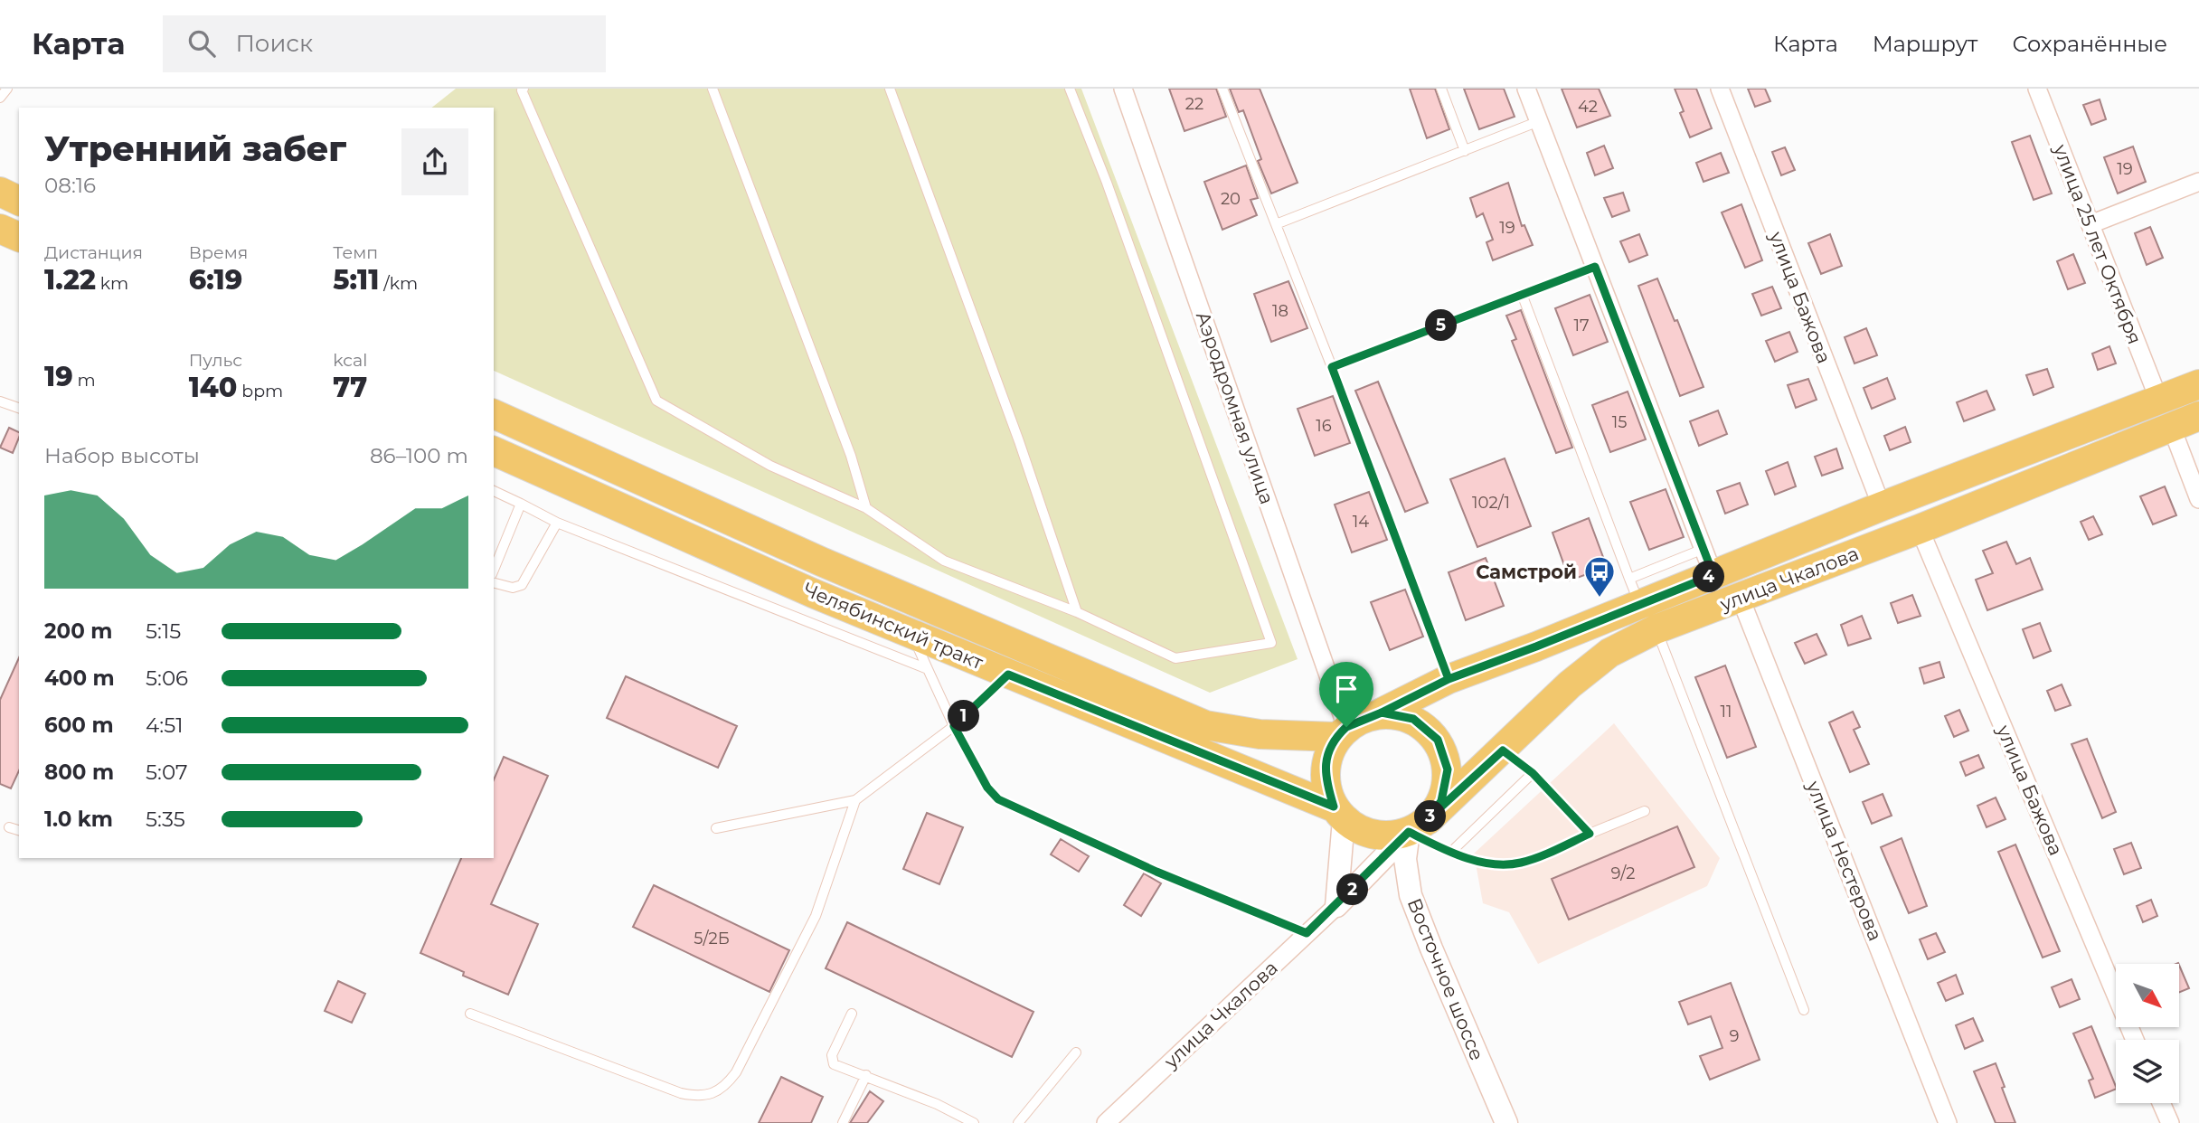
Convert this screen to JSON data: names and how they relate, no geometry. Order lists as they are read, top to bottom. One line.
{"streets":{"main road":["улица Чкалова","Челябинский тракт"],"street":["улица 25 лет Октября","улица Бажова","Аэродромная улица","улица Нестерова","Восточное шоссе"]},"crossings":[["улица 25 лет Октября","улица Чкалова"],["улица Бажова","улица Чкалова"],["Аэродромная улица","улица Чкалова"],["Аэродромная улица","Челябинский тракт"],["Аэродромная улица","Восточное шоссе"],["улица Чкалова","Челябинский тракт"],["улица Чкалова","улица Нестерова"],["улица Чкалова","Восточное шоссе"],["Челябинский тракт","Восточное шоссе"]],"places":{"bus stop":["Самстрой"]},"house_numbers":["22","42","19","20","19","18","17","15","16","102/1","14","11","9/2","5/2Б","9"],"north":"bottom right","page":{"header":"Карта","search":"Поиск","nav":["Карта","Маршрут","Сохранённые"],"heading":["Утренний забег","08:16"],"stats":[["Дистанция","1.22 km"],["Время","6:19"],["Темп","5:11 /km"],["19 m"],["Пульс","140 bpm"],["kcal","77"]],"pins":["5","4","1","3","2"],"chart":["Набор высоты","86–100 m"],"list":[{"name":"200 m","note":"5:15"},{"name":"400 m","note":"5:06"},{"name":"600 m","note":"4:51"},{"name":"800 m","note":"5:07"},{"name":"1.0 km","note":"5:35"}]}}
